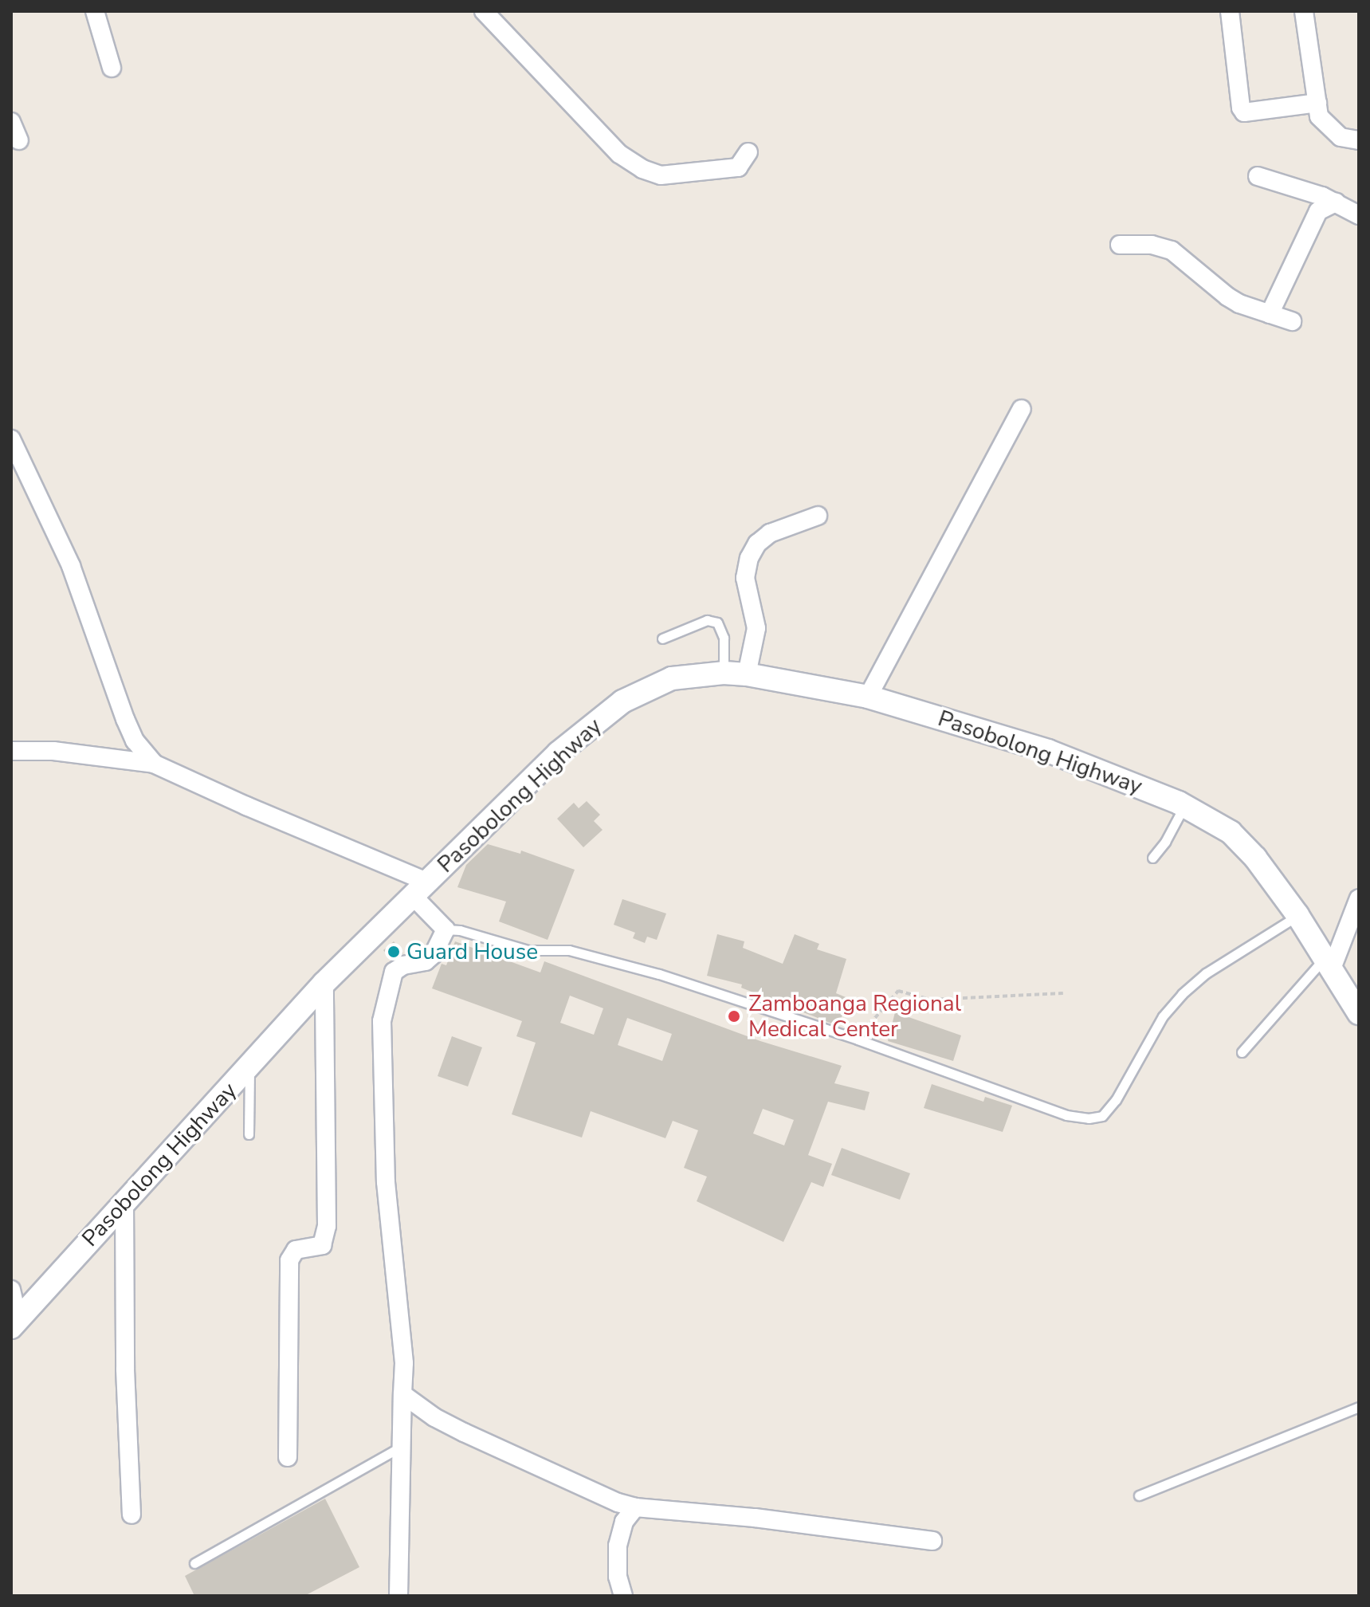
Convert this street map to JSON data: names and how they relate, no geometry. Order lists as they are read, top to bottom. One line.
{"streets":{"street":["Pasobolong Highway"]},"places":["Guard House","Zamboanga Regional Medical Center"]}
